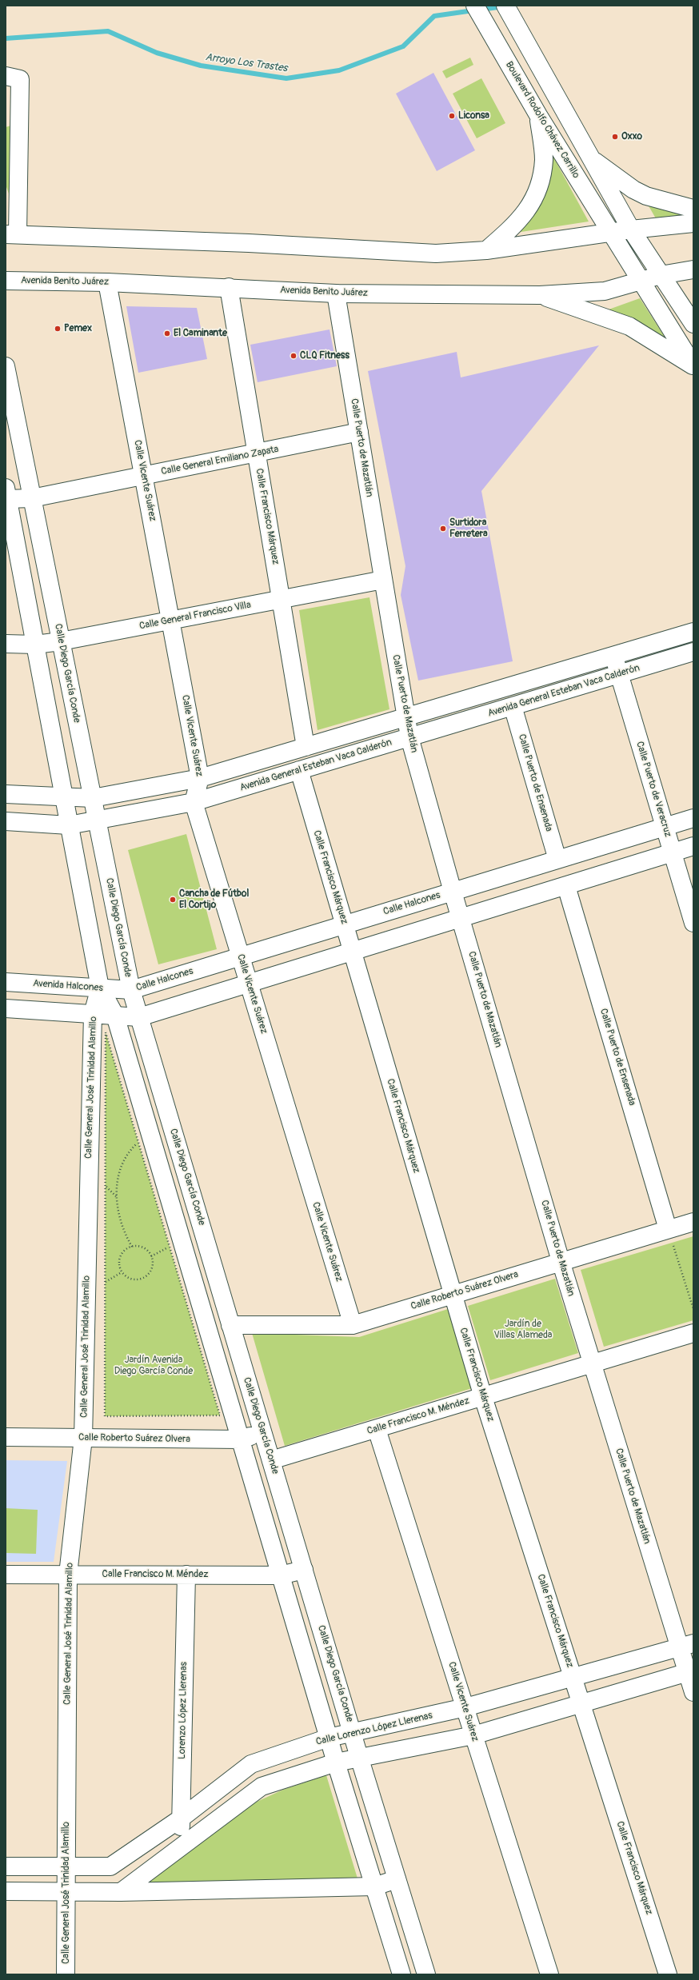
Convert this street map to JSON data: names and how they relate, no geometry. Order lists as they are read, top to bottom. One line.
{"streets":{"street":["Boulevard Rodolfo Chávez Carrillo","Avenida Benito Juárez","Calle Puerto de Mazatlán","Calle General Emiliano Zapata","Calle Vicente Suárez","Calle Francisco Márquez","Calle General Francisco Villa","Calle Diego García Conde","Avenida General Esteban Vaca Calderón","Calle Puerto de Ensenada","Calle Puerto de Veracruz","Calle Halcones","Avenida Halcones","Calle General José Trinidad Alamillo","Calle Roberto Suárez Olvera","Calle Francisco M. Méndez","Lorenzo López Llerenas","Calle Lorenzo López Llerenas"]},"crossings":[["Boulevard Rodolfo Chávez Carrillo","Avenida Benito Juárez"],["Avenida Benito Juárez","Calle Puerto de Mazatlán"],["Avenida Benito Juárez","Calle Vicente Suárez"],["Avenida Benito Juárez","Calle Francisco Márquez"],["Calle Puerto de Mazatlán","Calle General Emiliano Zapata"],["Calle Puerto de Mazatlán","Calle General Francisco Villa"],["Calle Puerto de Mazatlán","Avenida General Esteban Vaca Calderón"],["Calle Puerto de Mazatlán","Calle Halcones"],["Calle Puerto de Mazatlán","Calle Roberto Suárez Olvera"],["Calle Puerto de Mazatlán","Calle Francisco M. Méndez"],["Calle Puerto de Mazatlán","Calle Lorenzo López Llerenas"],["Calle General Emiliano Zapata","Calle Vicente Suárez"],["Calle General Emiliano Zapata","Calle Francisco Márquez"],["Calle General Emiliano Zapata","Calle Diego García Conde"],["Calle Vicente Suárez","Calle General Francisco Villa"],["Calle Vicente Suárez","Avenida General Esteban Vaca Calderón"],["Calle Vicente Suárez","Calle Halcones"],["Calle Vicente Suárez","Calle Roberto Suárez Olvera"],["Calle Vicente Suárez","Calle Francisco M. Méndez"],["Calle Vicente Suárez","Calle Lorenzo López Llerenas"],["Calle Francisco Márquez","Calle General Francisco Villa"],["Calle Francisco Márquez","Avenida General Esteban Vaca Calderón"],["Calle Francisco Márquez","Calle Halcones"],["Calle Francisco Márquez","Calle Roberto Suárez Olvera"],["Calle Francisco Márquez","Calle Francisco M. Méndez"],["Calle Francisco Márquez","Calle Lorenzo López Llerenas"],["Calle General Francisco Villa","Calle Diego García Conde"],["Calle Diego García Conde","Avenida General Esteban Vaca Calderón"],["Calle Diego García Conde","Calle Halcones"],["Calle Diego García Conde","Avenida Halcones"],["Calle Diego García Conde","Calle Roberto Suárez Olvera"],["Calle Diego García Conde","Calle Francisco M. Méndez"],["Calle Diego García Conde","Calle Lorenzo López Llerenas"],["Avenida General Esteban Vaca Calderón","Calle Puerto de Ensenada"],["Avenida General Esteban Vaca Calderón","Calle Puerto de Veracruz"],["Calle Puerto de Ensenada","Calle Halcones"],["Calle Puerto de Ensenada","Calle Roberto Suárez Olvera"],["Calle Puerto de Veracruz","Calle Halcones"],["Calle Halcones","Avenida Halcones"],["Avenida Halcones","Calle General José Trinidad Alamillo"],["Calle General José Trinidad Alamillo","Calle Roberto Suárez Olvera"],["Calle General José Trinidad Alamillo","Calle Francisco M. Méndez"],["Calle General José Trinidad Alamillo","Calle Lorenzo López Llerenas"],["Calle Francisco M. Méndez","Lorenzo López Llerenas"],["Lorenzo López Llerenas","Calle Lorenzo López Llerenas"]],"water":["Arroyo Los Trastes"],"parks":["Jardín de Villas Alameda","Jardín Avenida Diego García Conde"],"places":["Liconsa","Oxxo","Pemex","El Caminante","CLQ Fitness","Surtidora Ferretera","Cancha de Fútbol El Cortijo"]}
